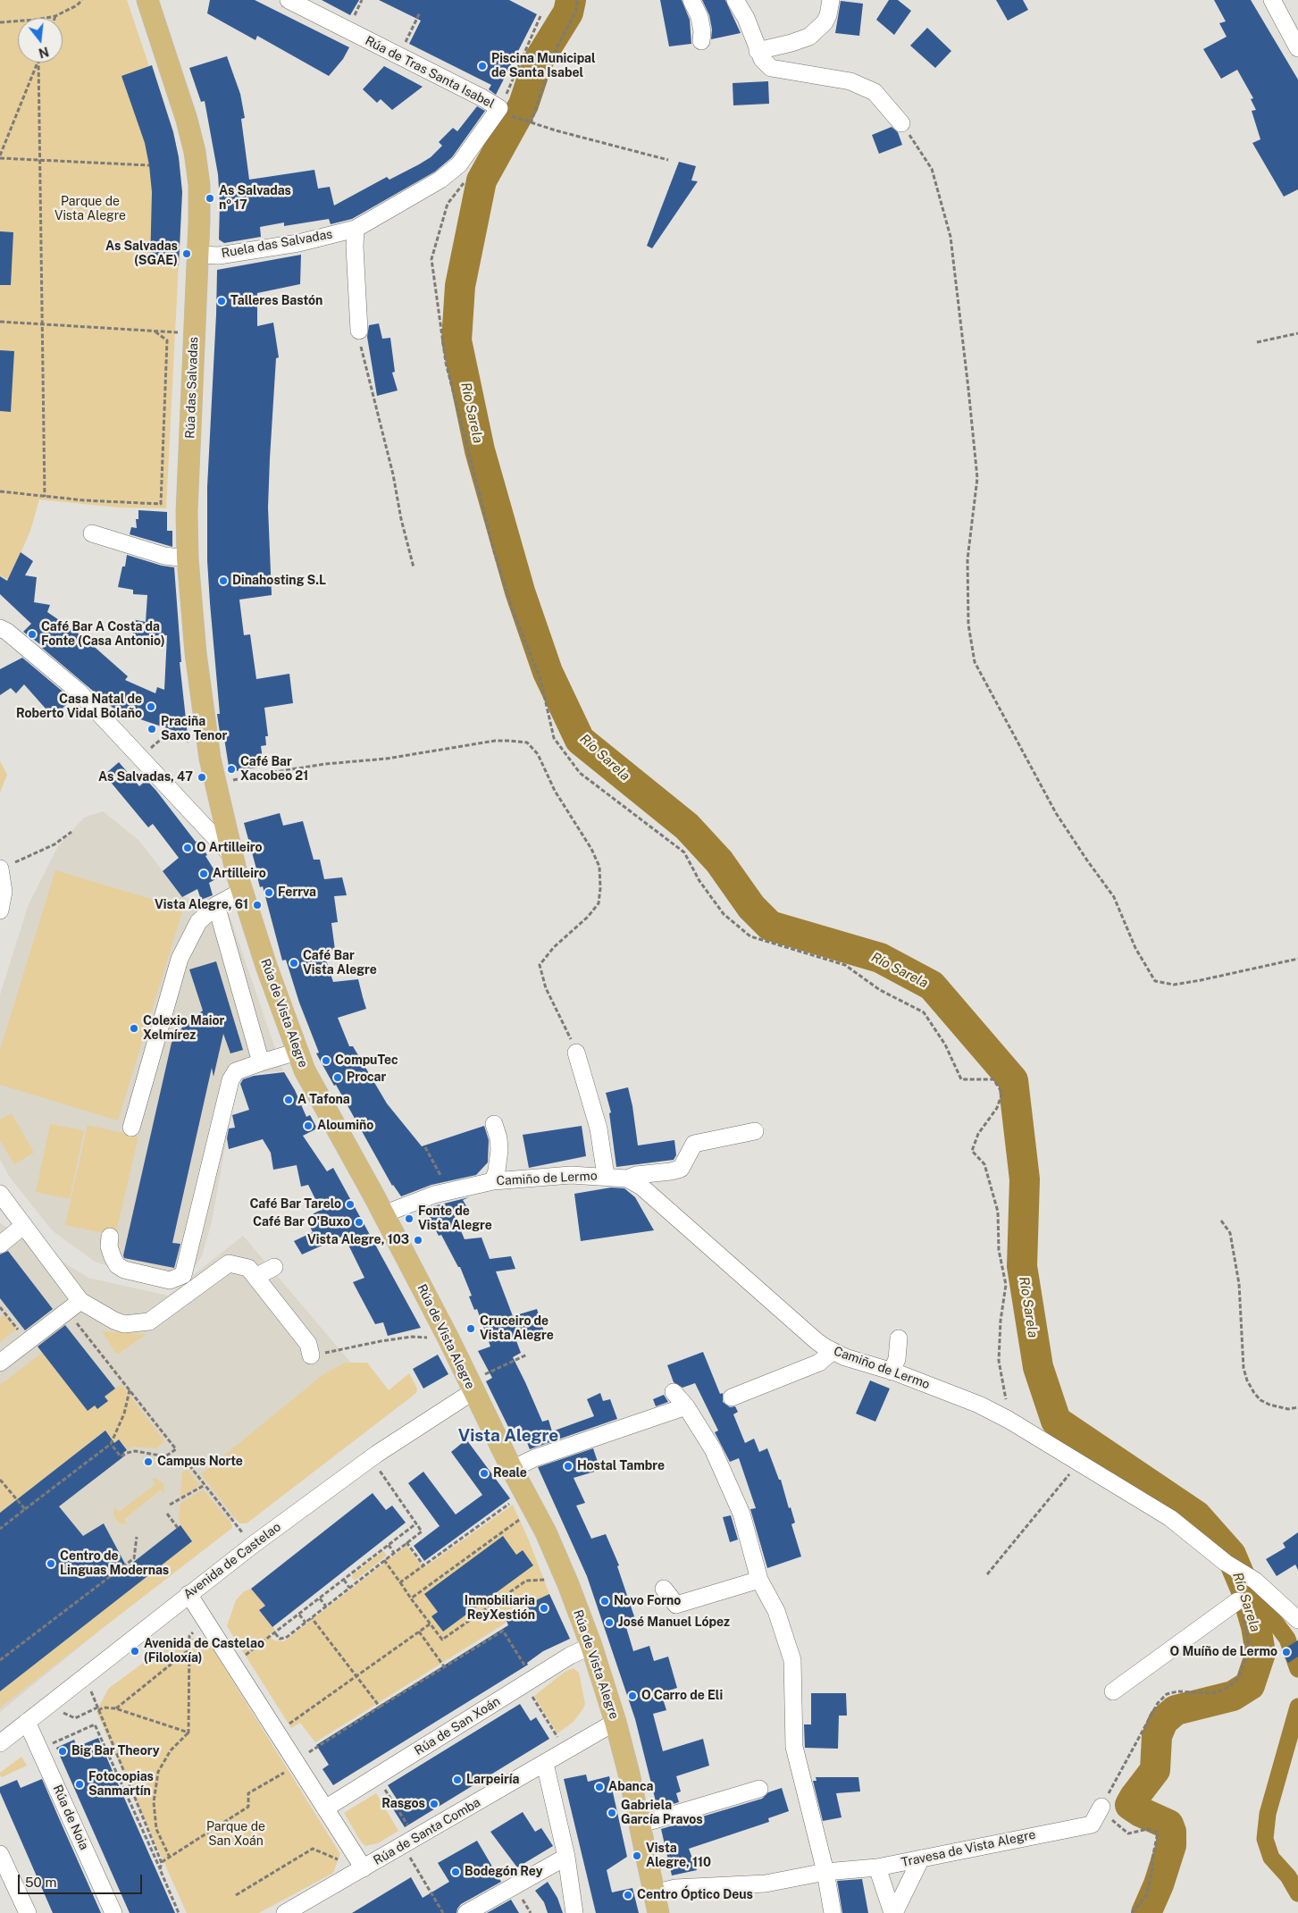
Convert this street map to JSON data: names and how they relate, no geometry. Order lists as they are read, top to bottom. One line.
{"streets":{"main road":["Rúa das Salvadas","Rúa de Vista Alegre"],"street":["Rúa de Tras Santa Isabel","Ruela das Salvadas","Camiño de Lermo","Avenida de Castelao","Rúa de San Xoán","Rúa de Noia","Rúa de Santa Comba","Travesa de Vista Alegre"]},"crossings":[["Rúa de Tras Santa Isabel","Ruela das Salvadas"],["Ruela das Salvadas","Rúa das Salvadas"],["Rúa das Salvadas","Rúa de Vista Alegre"],["Rúa de Vista Alegre","Camiño de Lermo"],["Rúa de Vista Alegre","Avenida de Castelao"],["Rúa de Vista Alegre","Rúa de San Xoán"],["Rúa de Vista Alegre","Rúa de Santa Comba"],["Rúa de Vista Alegre","Travesa de Vista Alegre"],["Avenida de Castelao","Rúa de Noia"]],"districts":["Vista Alegre"],"water":["Río Sarela"],"parks":["Parque de Vista Alegre","Parque de San Xoán"],"places":["Piscina Municipal de Santa Isabel","As Salvadas nº 17","As Salvadas (SGAE)","Talleres Bastón","Dinahosting S.L","Café Bar A Costa da Fonte (Casa Antonio)","Casa Natal de Roberto Vidal Bolaño","Praciña Saxo Tenor","Café Bar Xacobeo 21","As Salvadas, 47","O Artilleiro","Artilleiro","Ferrva","Vista Alegre, 61","Café Bar Vista Alegre","Colexio Maior Xelmírez","CompuTec","Procar","A Tafona","Aloumiño","Café Bar Tarelo","Fonte de Vista Alegre","Café Bar O'Buxo","Vista Alegre, 103","Cruceiro de Vista Alegre","Campus Norte","Hostal Tambre","Reale","Centro de Linguas Modernas","Novo Forno","Inmobiliaria ReyXestión","José Manuel López","Avenida de Castelao (Filoloxía)","O Muíño de Lermo","O Carro de Eli","Big Bar Theory","Larpeiría","Fotocopias Sanmartín","Abanca","Rasgos","Gabriela García Pravos","Vista Alegre, 110","Bodegón Rey","Centro Óptico Deus"],"scale_bar":"50 m","north":"bottom"}
